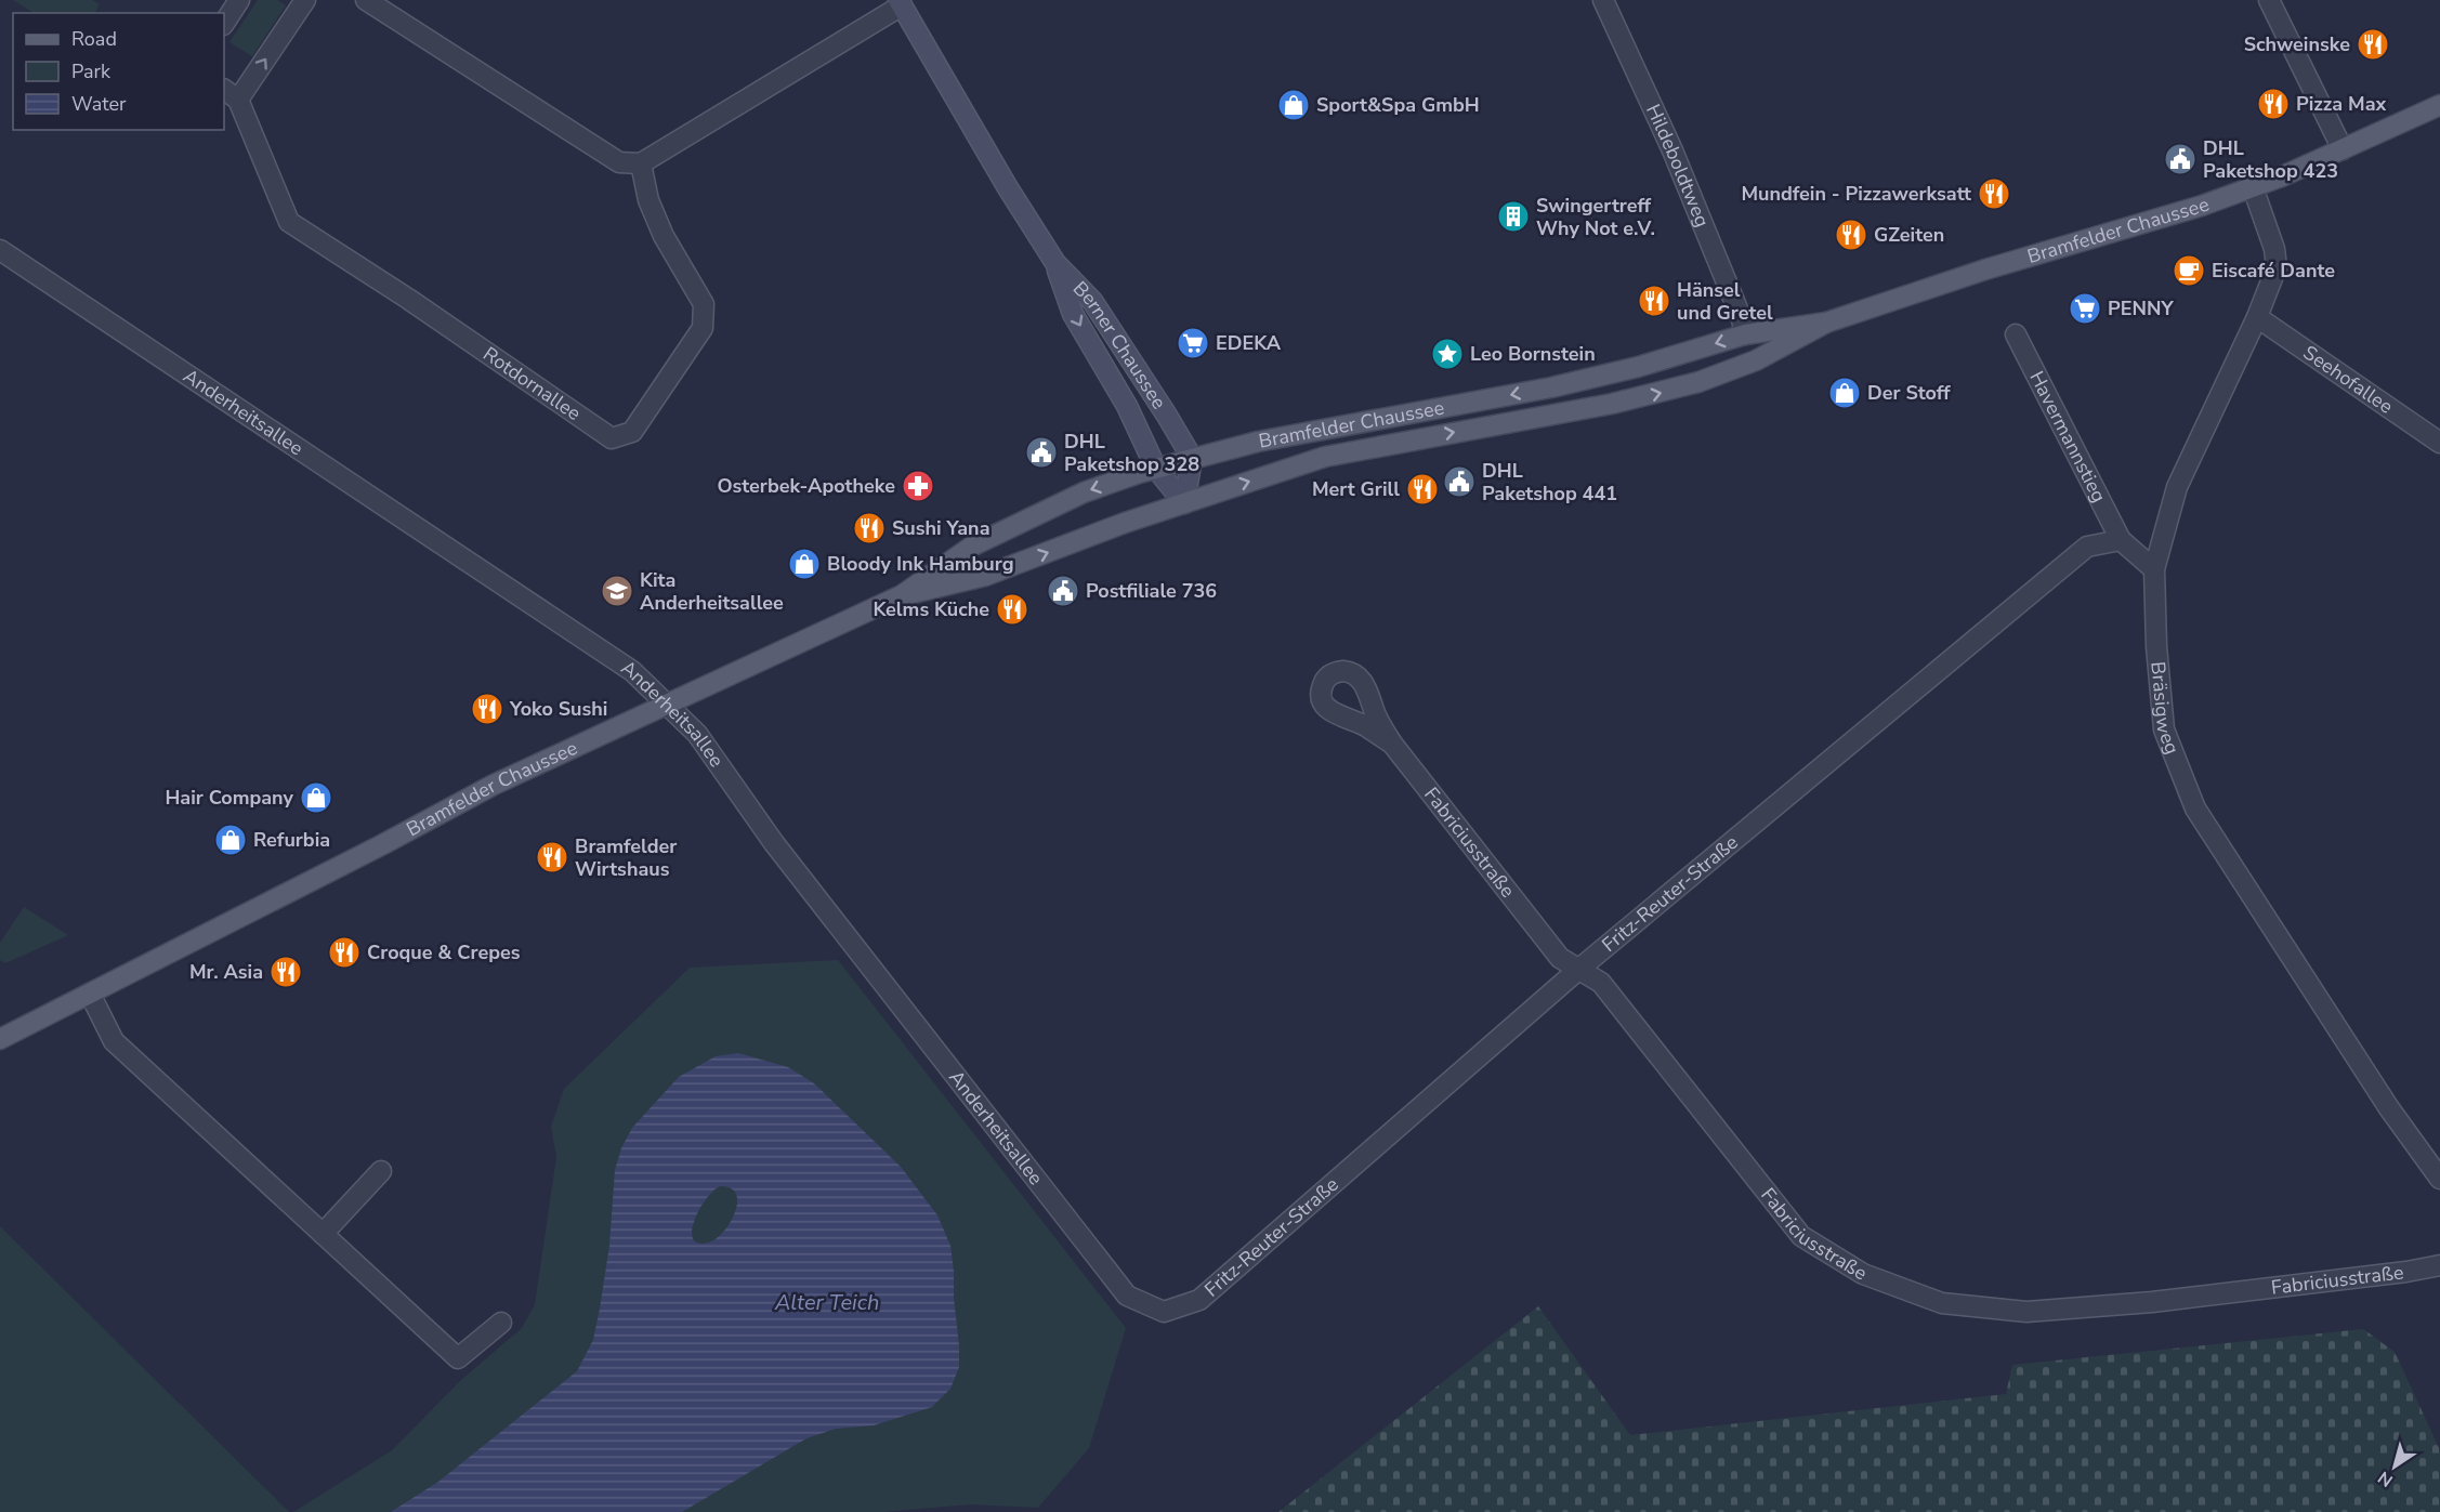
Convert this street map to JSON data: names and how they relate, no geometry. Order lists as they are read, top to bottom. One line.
{"streets":{"main road":["Bramfelder Chaussee"],"street":["Hildeboldtweg","Berner Chaussee","Seehofallee","Rotdornallee","Anderheitsallee","Havermannstieg","Bräsigweg","Fabriciusstraße","Fritz-Reuter-Straße"]},"crossings":[["Hildeboldtweg","Bramfelder Chaussee"],["Bramfelder Chaussee","Berner Chaussee"],["Bramfelder Chaussee","Anderheitsallee"],["Bramfelder Chaussee","Bräsigweg"],["Seehofallee","Bräsigweg"],["Anderheitsallee","Fritz-Reuter-Straße"],["Havermannstieg","Fritz-Reuter-Straße"],["Fabriciusstraße","Fritz-Reuter-Straße"]],"water":["Alter Teich"],"places":{"restaurant":["Schweinske","Pizza Max","Mundfein - Pizzawerksatt","GZeiten","Hänsel und Gretel","Mert Grill","Sushi Yana","Kelms Küche","Yoko Sushi","Bramfelder Wirtshaus","Croque & Crepes","Mr. Asia"],"shop":["Sport&Spa GmbH","Der Stoff","Bloody Ink Hamburg","Hair Company","Refurbia"],"public building":["DHL Paketshop 423","DHL Paketshop 328","DHL Paketshop 441","Postfiliale 736"],"building":["Swingertreff Why Not e.V."],"cafe":["Eiscafé Dante"],"supermarket":["PENNY","EDEKA"],"place":["Leo Bornstein"],"pharmacy":["Osterbek-Apotheke"],"school or university":["Kita Anderheitsallee"]},"legend":["Road","Park","Water"],"north":"bottom left"}
